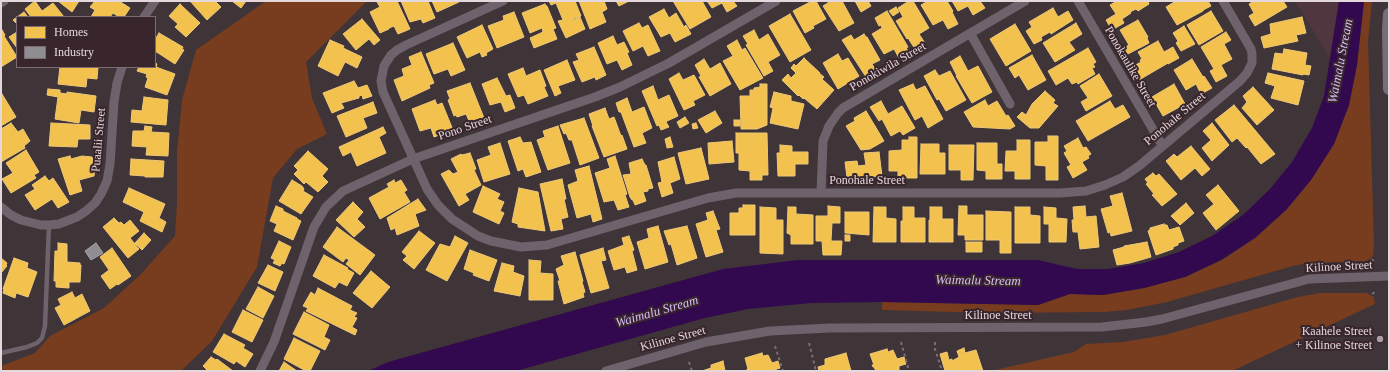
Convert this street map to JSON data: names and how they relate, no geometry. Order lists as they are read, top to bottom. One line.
{"streets":{"street":["Ponokiwila Street","Ponokaulike Street","Ponohale Street","Pono Street","Puaalii Street","Kilinoe Street"]},"crossings":[["Ponokiwila Street","Ponohale Street"],["Ponokaulike Street","Ponohale Street"],["Ponohale Street","Pono Street"]],"water":["Waimalu Stream"],"places":["Kaahele Street + Kilinoe Street"],"legend":["Homes","Industry"]}
